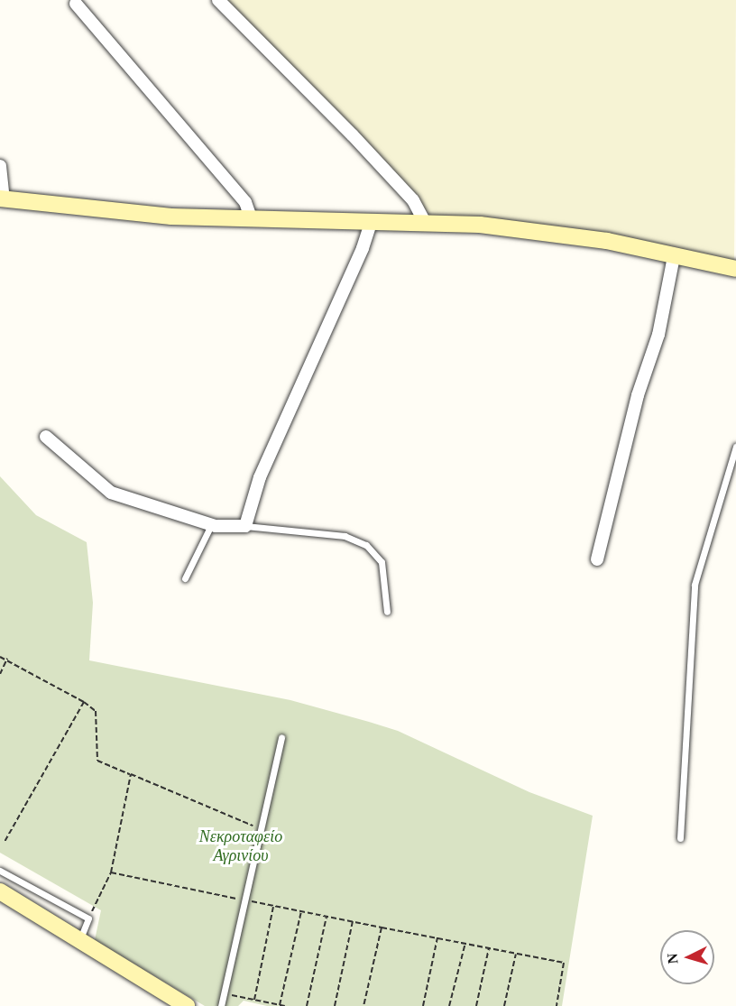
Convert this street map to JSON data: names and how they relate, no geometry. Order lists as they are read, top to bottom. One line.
{"parks":["Νεκροταφείο Αγρινίου"],"north":"left"}
